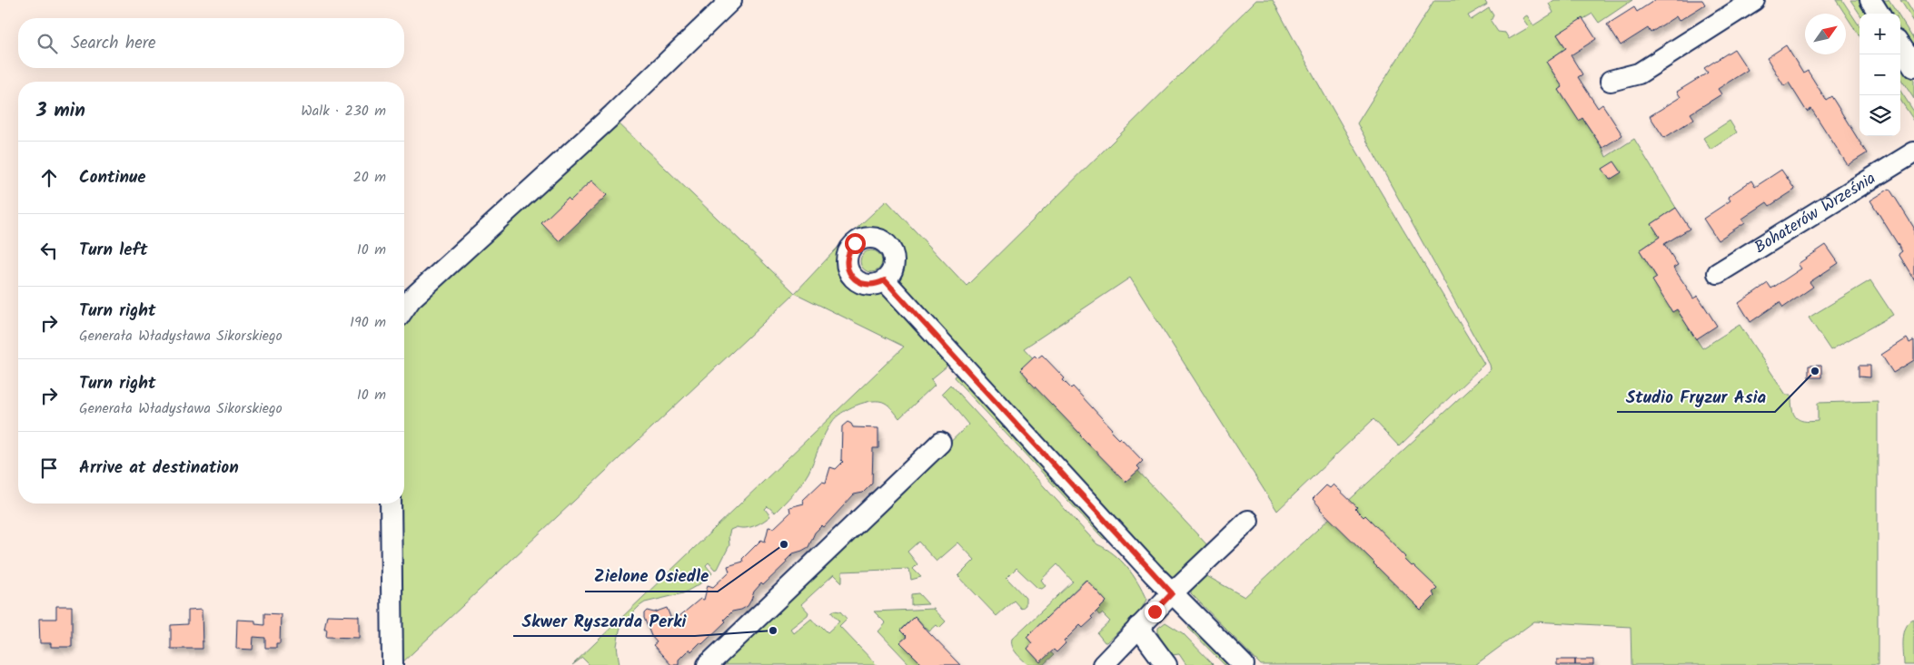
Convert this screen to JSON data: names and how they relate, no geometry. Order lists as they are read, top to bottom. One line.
{"streets":{"street":["Bohaterów Września"]},"places":["Studio Fryzur Asia","Zielone Osiedle","Skwer Ryszarda Perki"],"north":"top right","page":{"map_buttons":["+","−"],"search":"Search here","heading":["3 min","Walk · 230 m"],"list":[["Continue","20 m"],["Turn left","10 m"],["Turn right","Generała Władysława Sikorskiego","190 m"],["Turn right","Generała Władysława Sikorskiego","10 m"],"Arrive at destination"]}}
